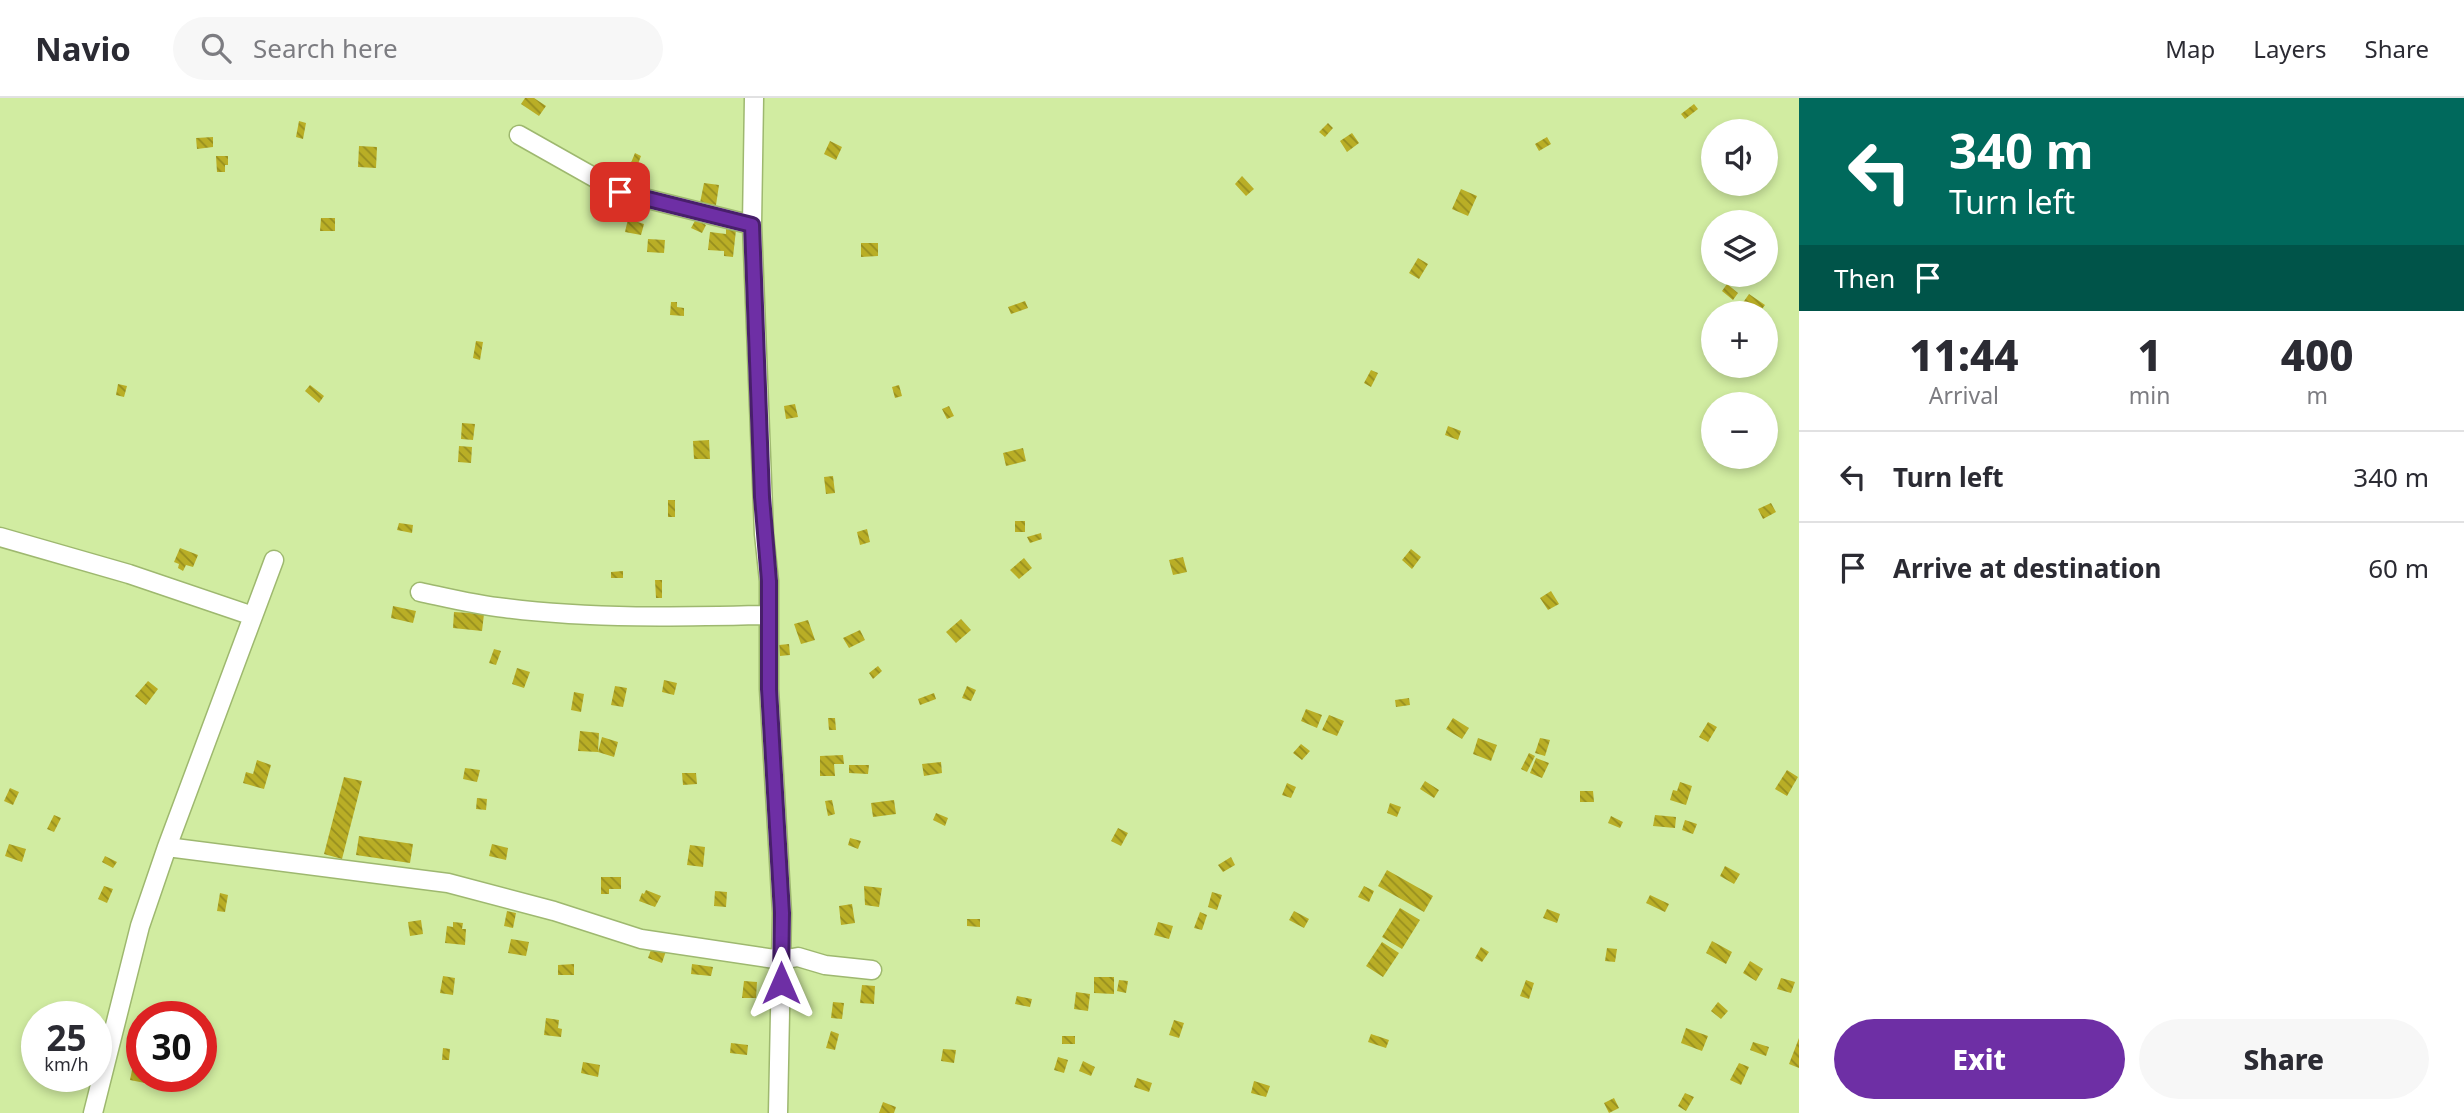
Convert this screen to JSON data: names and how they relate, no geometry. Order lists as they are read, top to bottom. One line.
{"page":{"header":"Navio","search":"Search here","nav":["Map","Layers","Share"],"turn":["340 m","Turn left"],"map_buttons":["+","−"],"then":"Then","eta":["11:44","Arrival","1","min","400","m"],"list":[{"name":"Turn left","value":"340 m"},{"name":"Arrive at destination","value":"60 m"}],"speed":"25 km/h","limit":"30","buttons":["Exit","Share"]}}
